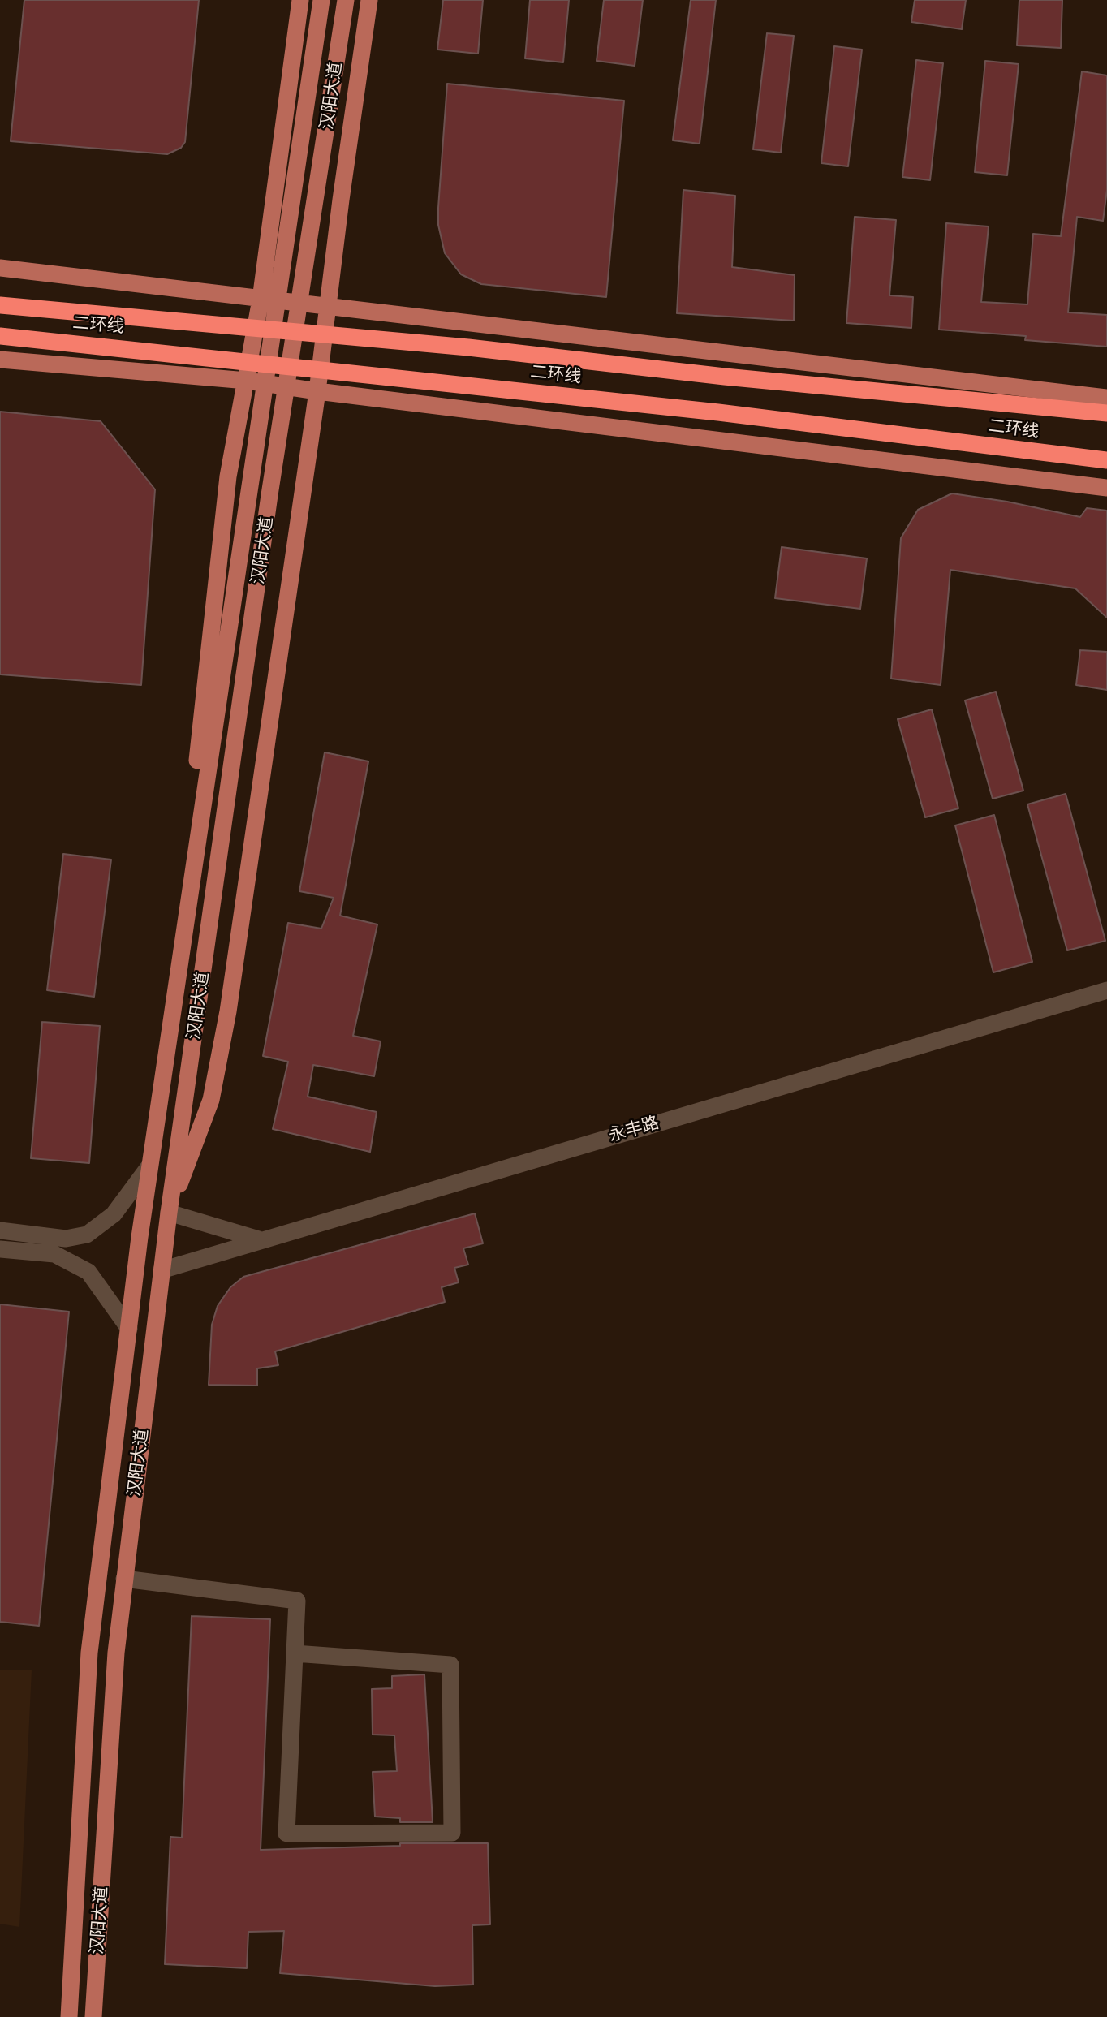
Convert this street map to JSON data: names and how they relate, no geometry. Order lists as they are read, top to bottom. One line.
{"streets":{"highway":["二环线"],"main road":["汉阳大道"],"street":["永丰路"]},"crossings":[["汉阳大道","永丰路"]]}
